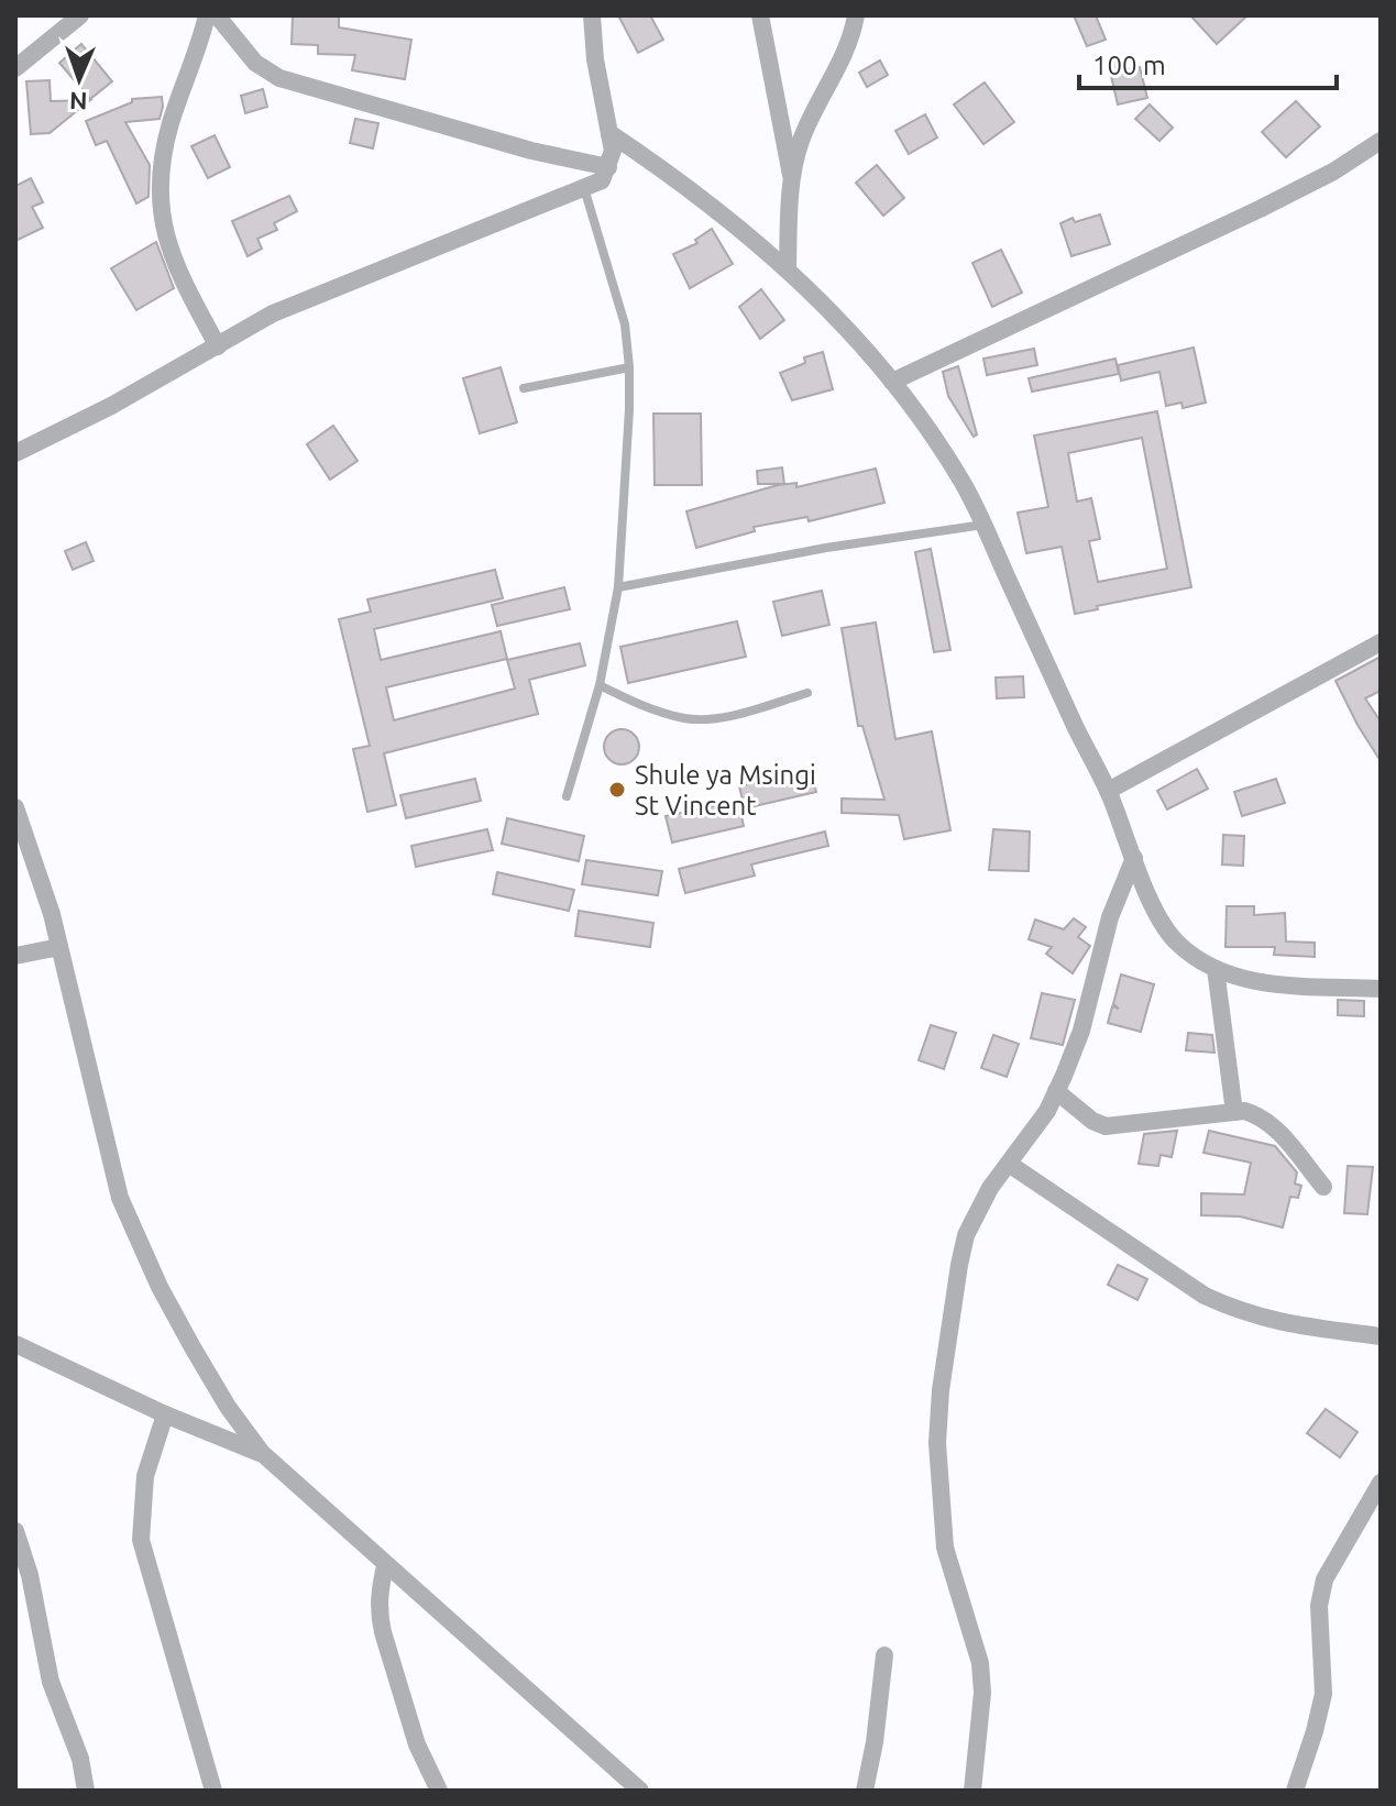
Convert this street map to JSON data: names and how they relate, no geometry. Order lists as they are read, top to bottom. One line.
{"places":["Shule ya Msingi St Vincent"],"scale_bar":"100 m","north":"bottom"}
